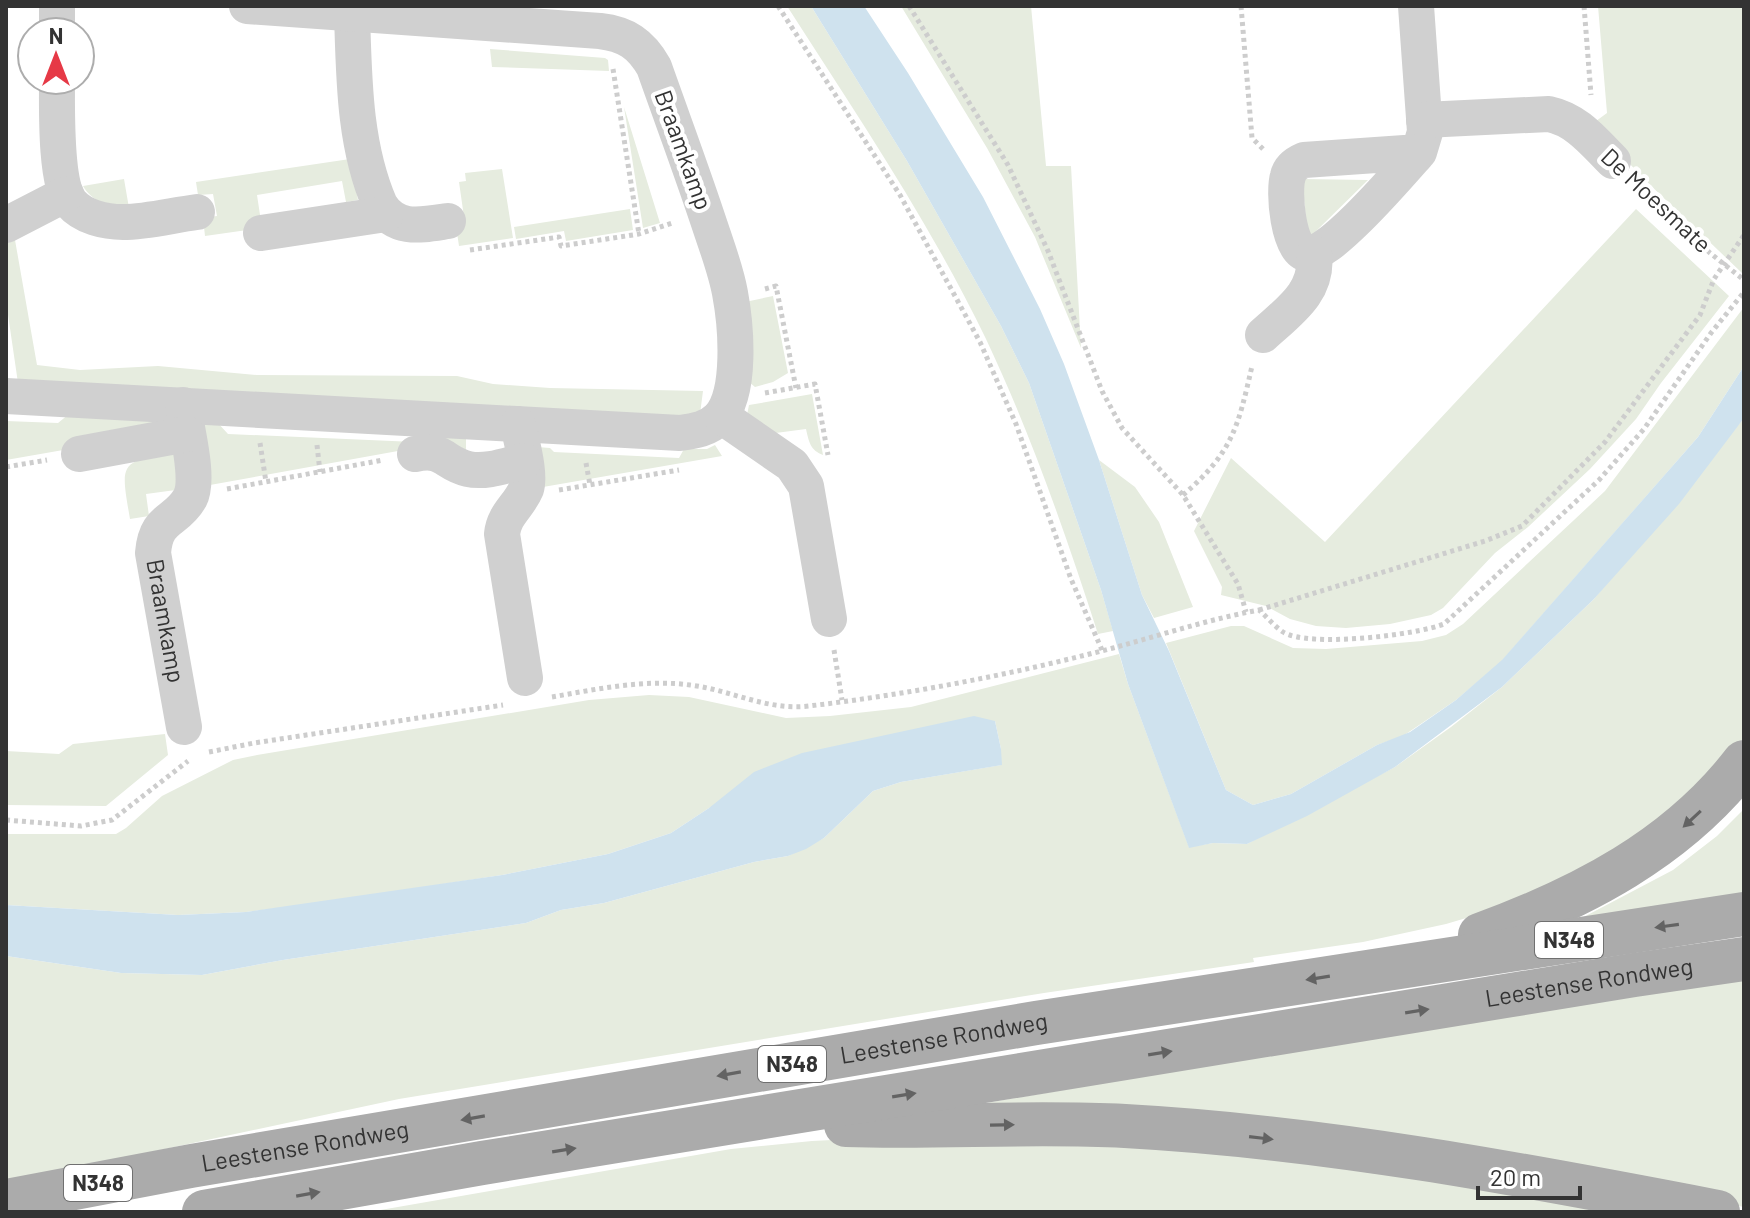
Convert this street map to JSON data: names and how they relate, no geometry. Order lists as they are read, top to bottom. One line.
{"streets":{"main road":["N348","Leestense Rondweg"],"street":["Braamkamp","De Moesmate"]},"crossings":[["N348","Leestense Rondweg"]],"scale_bar":"20 m","north":"top"}
